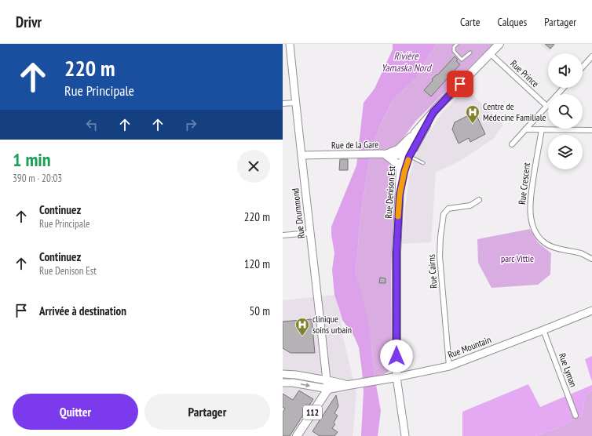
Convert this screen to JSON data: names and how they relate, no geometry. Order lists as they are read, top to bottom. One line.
{"streets":{"main road":["Rue Denison Est","Rue Mountain","112"],"street":["Rue Prince","Rue de la Gare","Rue Crescent","Rue Drummond","Rue Cairns","Rue Lyman"]},"crossings":[["Rue Prince","Rue Denison Est"],["Rue de la Gare","Rue Denison Est"],["Rue de la Gare","Rue Drummond"],["Rue Denison Est","Rue Mountain"],["Rue Drummond","Rue Mountain"],["Rue Cairns","Rue Mountain"],["Rue Mountain","Rue Lyman"],["Rue Mountain","112"]],"water":["Rivière Yamaska Nord"],"parks":["parc Vittie"],"places":{"hospital":["Centre de Médecine Familiale","clinique soins urbain"]},"page":{"header":"Drivr","nav":["Carte","Calques","Partager"],"turn":["220 m","Rue Principale"],"heading":["1 min","390 m · 20:03"],"list":[{"name":"Continuez","note":"Rue Principale","value":"220 m"},{"name":"Continuez","note":"Rue Denison Est","value":"120 m"},{"name":"Arrivée à destination","value":"50 m"}],"buttons":["Quitter","Partager"]}}
